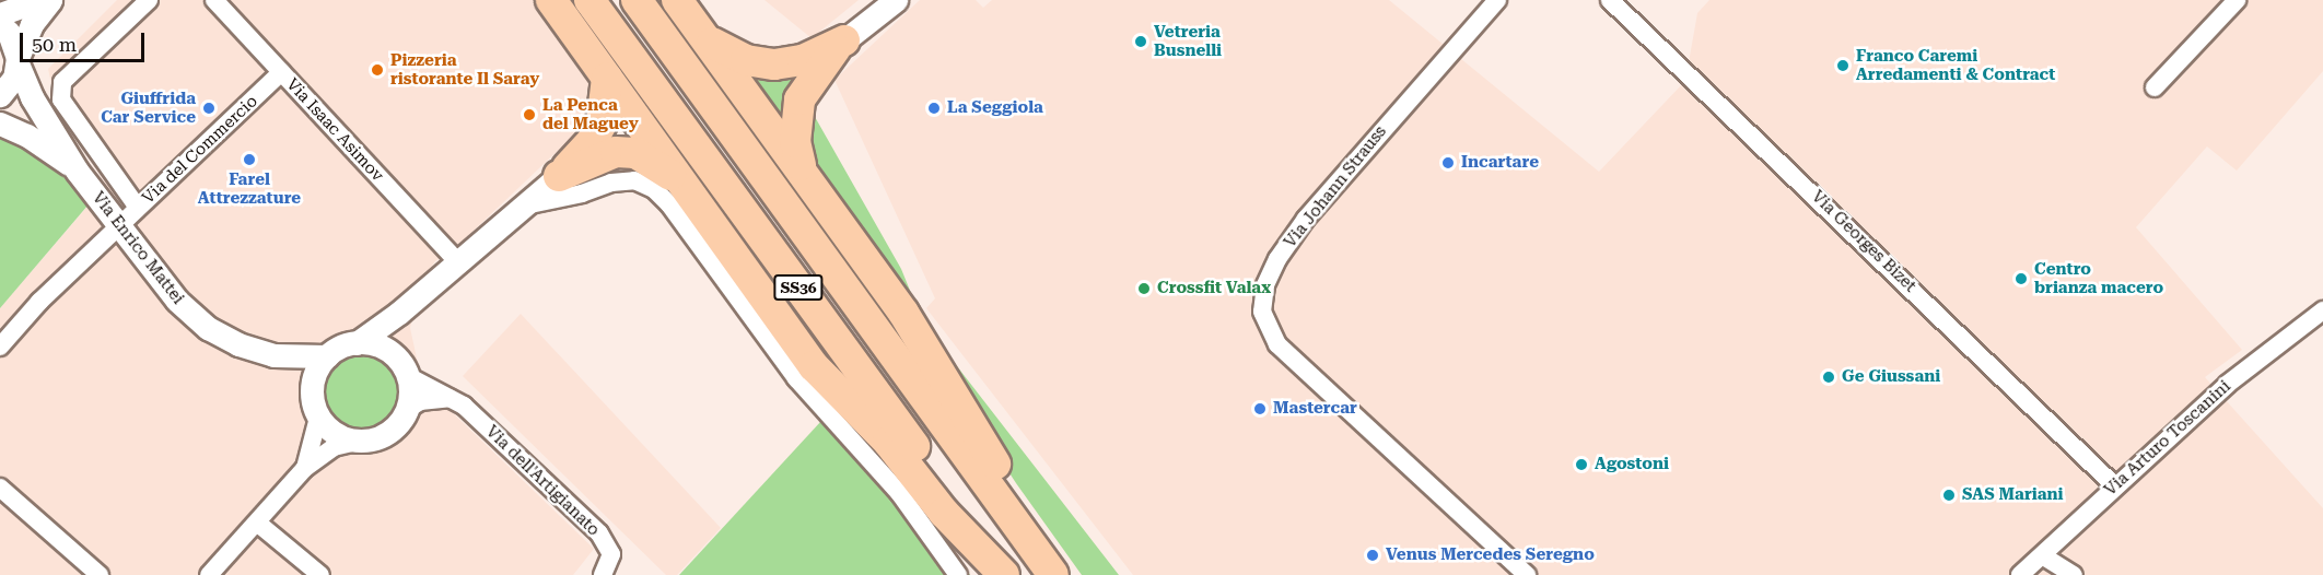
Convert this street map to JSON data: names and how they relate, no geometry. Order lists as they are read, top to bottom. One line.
{"streets":{"highway":["SS36"],"street":["Via Isaac Asimov","Via del Commercio","Via Johann Strauss","Via Georges Bizet","Via Enrico Mattei","Via Arturo Toscanini","Via dell'Artigianato"]},"crossings":[["Via Isaac Asimov","Via del Commercio"],["Via del Commercio","Via Enrico Mattei"],["Via Georges Bizet","Via Arturo Toscanini"],["Via Enrico Mattei","Via dell'Artigianato"]],"places":["Vetreria Busnelli","Franco Caremi Arredamenti & Contract","Pizzeria ristorante Il Saray","Giuffrida Car Service","La Seggiola","La Penca del Maguey","Farel Attrezzature","Incartare","Centro brianza macero","Crossfit Valax","Ge Giussani","Mastercar","Agostoni","SAS Mariani","Venus Mercedes Seregno"],"scale_bar":"50 m"}
